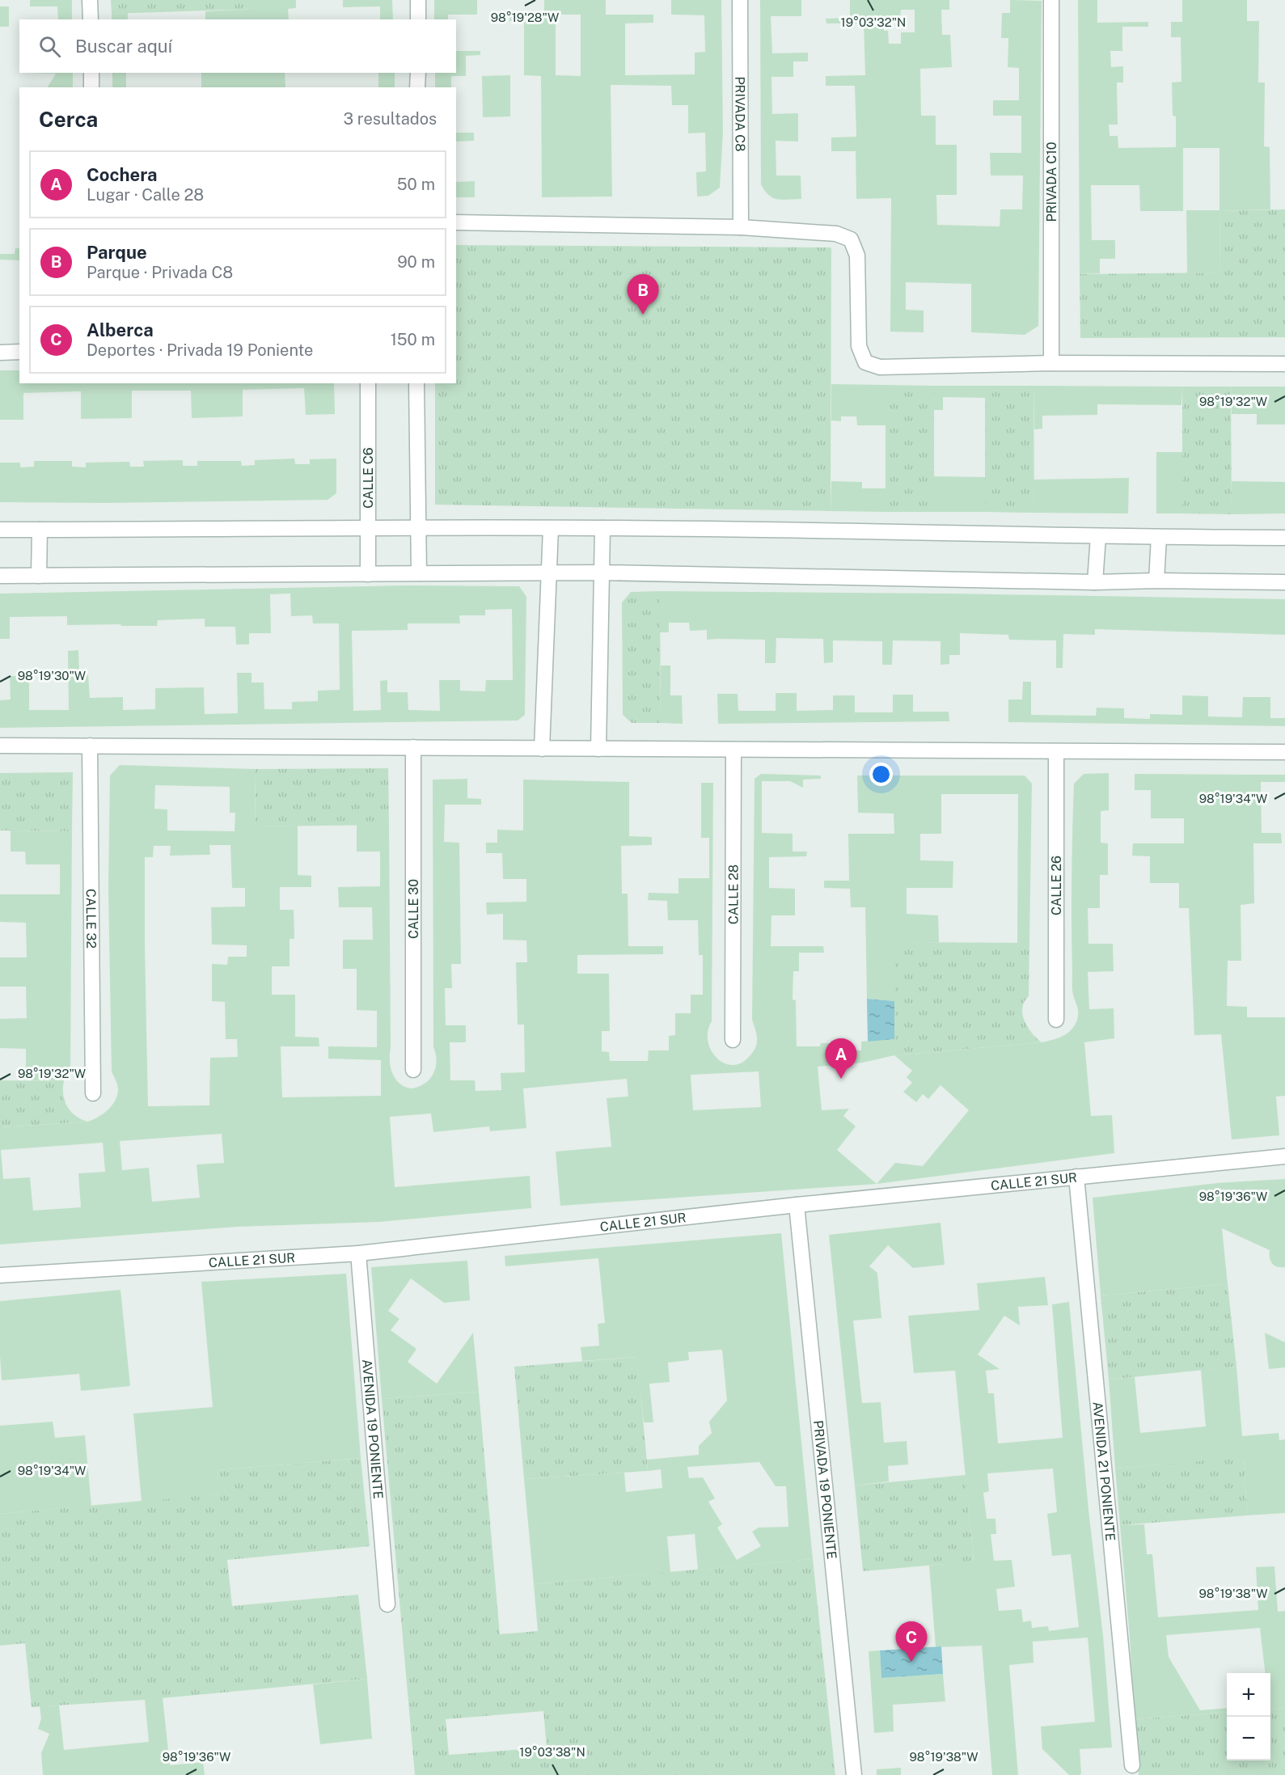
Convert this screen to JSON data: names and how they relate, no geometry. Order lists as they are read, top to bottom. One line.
{"streets":{"street":["PRIVADA C8","PRIVADA C10","CALLE C6","CALLE 26","CALLE 28","CALLE 30","CALLE 32","CALLE 21 SUR","AVENIDA 19 PONIENTE","AVENIDA 21 PONIENTE","PRIVADA 19 PONIENTE"]},"crossings":[["CALLE 21 SUR","AVENIDA 19 PONIENTE"],["CALLE 21 SUR","AVENIDA 21 PONIENTE"],["CALLE 21 SUR","PRIVADA 19 PONIENTE"]],"page":{"search":"Buscar aquí","heading":["Cerca","3 resultados"],"list":[{"mark":"A","name":"Cochera","note":"Lugar · Calle 28","value":"50 m"},{"mark":"B","name":"Parque","note":"Parque · Privada C8","value":"90 m"},{"mark":"C","name":"Alberca","note":"Deportes · Privada 19 Poniente","value":"150 m"}],"pins":["B","A","C"],"map_buttons":["+","−"]},"coordinates":["98°19'28\"W","19°03'32\"N","98°19'32\"W","98°19'30\"W","98°19'34\"W","98°19'36\"W","98°19'38\"W","19°03'38\"N"]}
